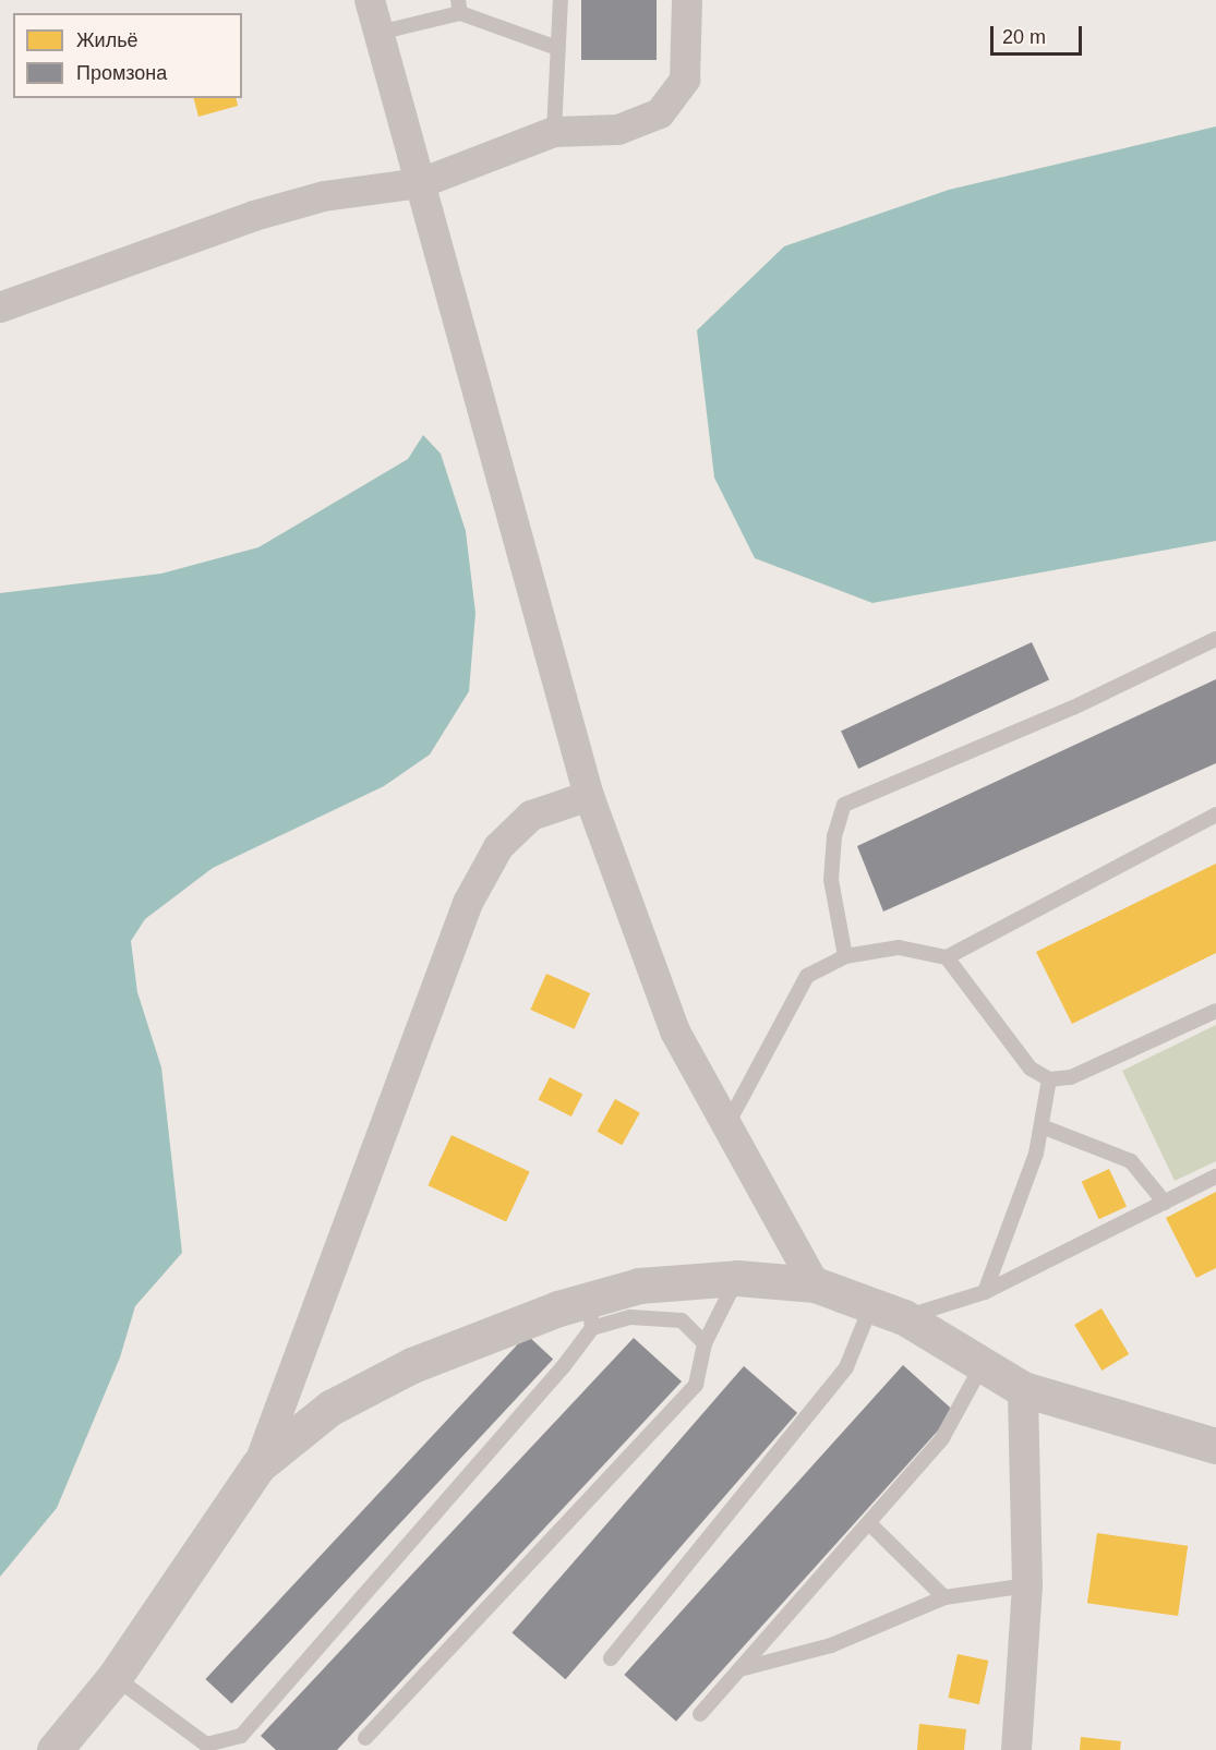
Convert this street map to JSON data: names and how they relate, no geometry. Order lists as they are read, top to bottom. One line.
{"legend":["Жильё","Промзона"],"scale_bar":"20 m"}
